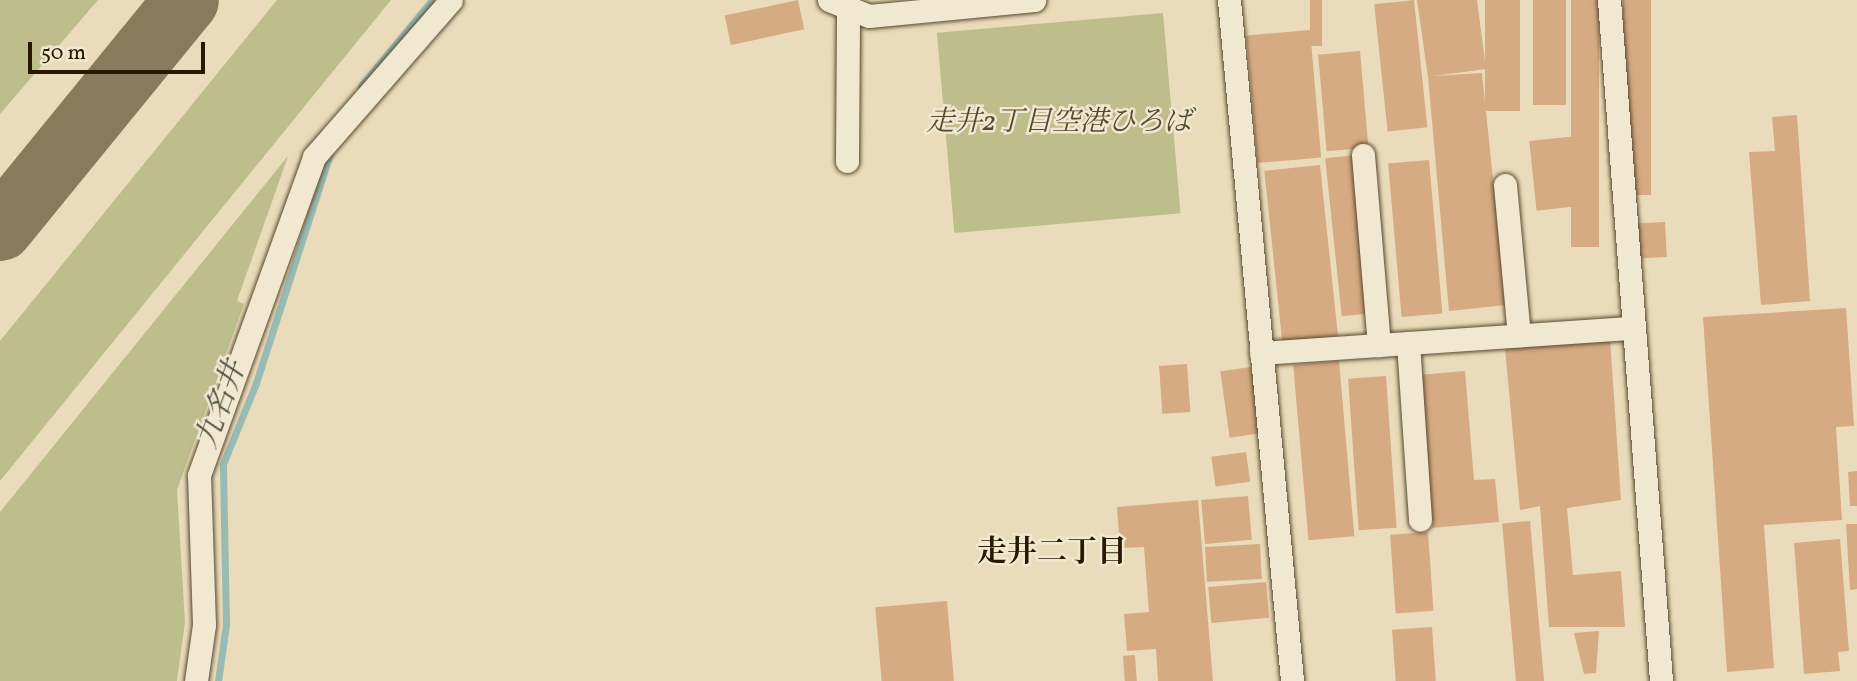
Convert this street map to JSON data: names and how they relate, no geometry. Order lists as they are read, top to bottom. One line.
{"districts":["走井二丁目"],"water":["九名井"],"parks":["走井2丁目空港ひろば"],"scale_bar":"50 m"}
